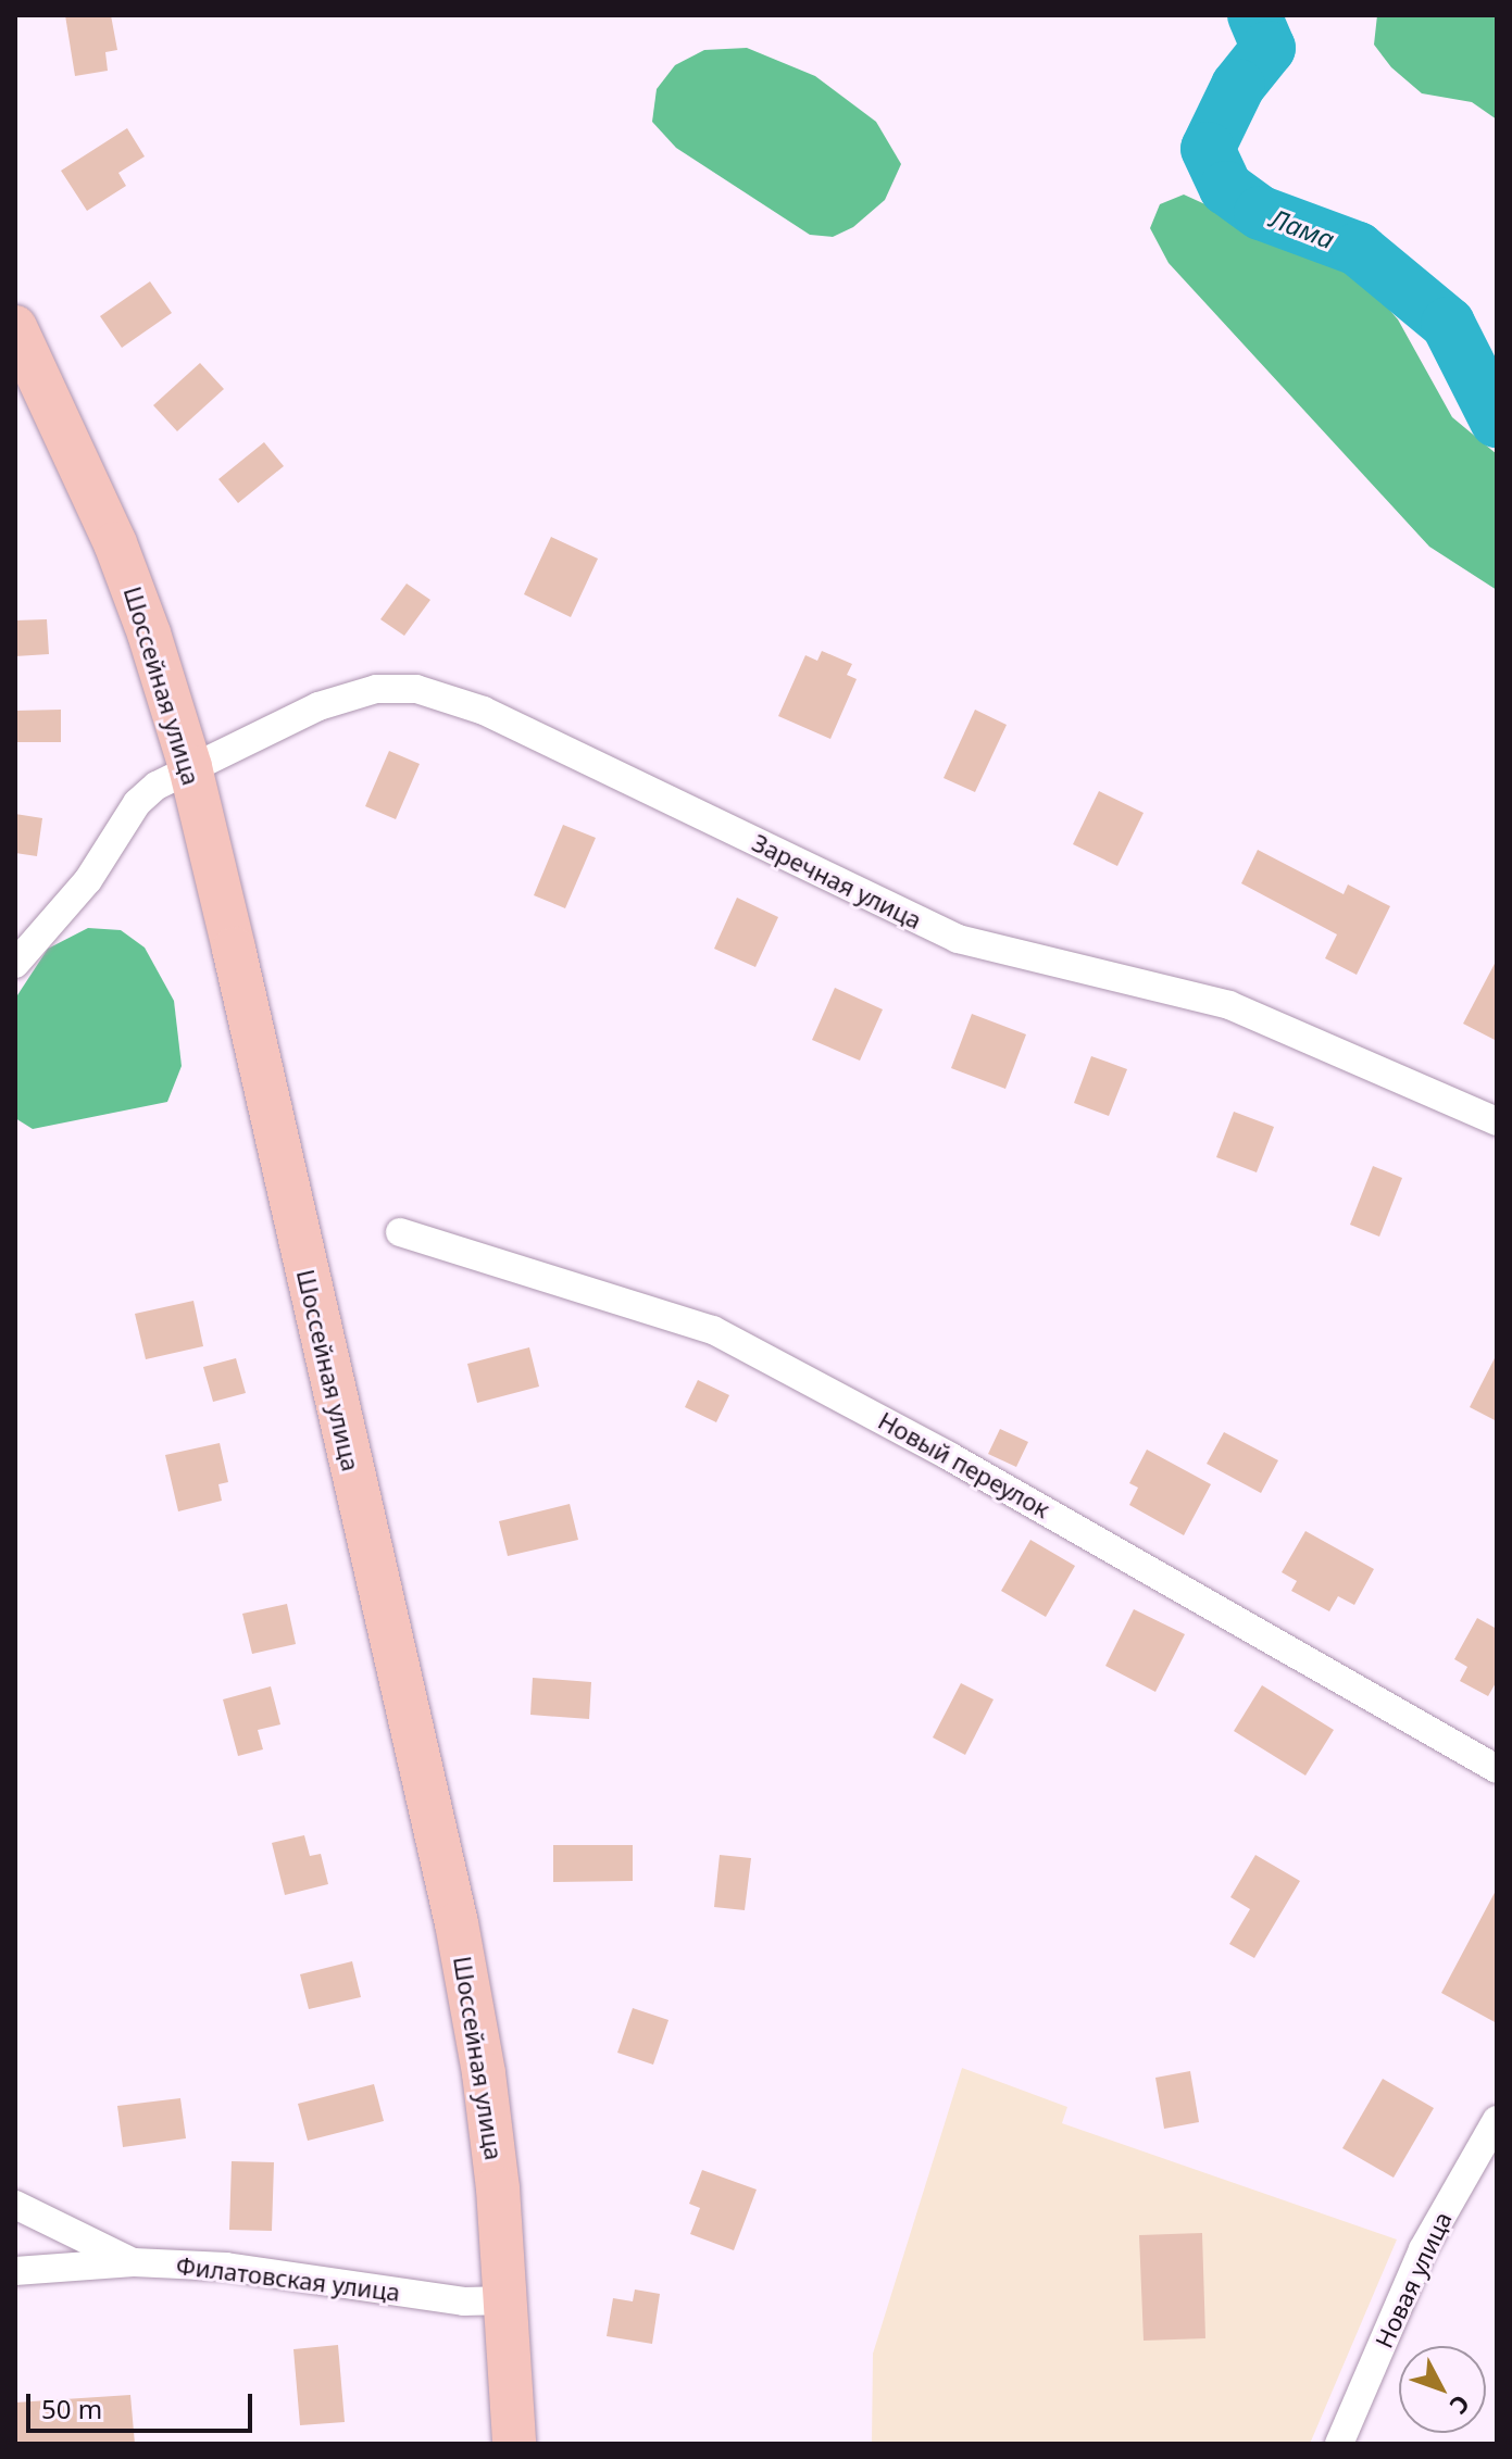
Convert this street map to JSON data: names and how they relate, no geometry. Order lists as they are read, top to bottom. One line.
{"streets":{"main road":["Шоссейная улица"],"street":["Заречная улица","Новый переулок","Филатовская улица","Новая улица"]},"crossings":[["Шоссейная улица","Заречная улица"],["Шоссейная улица","Филатовская улица"]],"water":["Лама"],"scale_bar":"50 m","north":"bottom right"}
